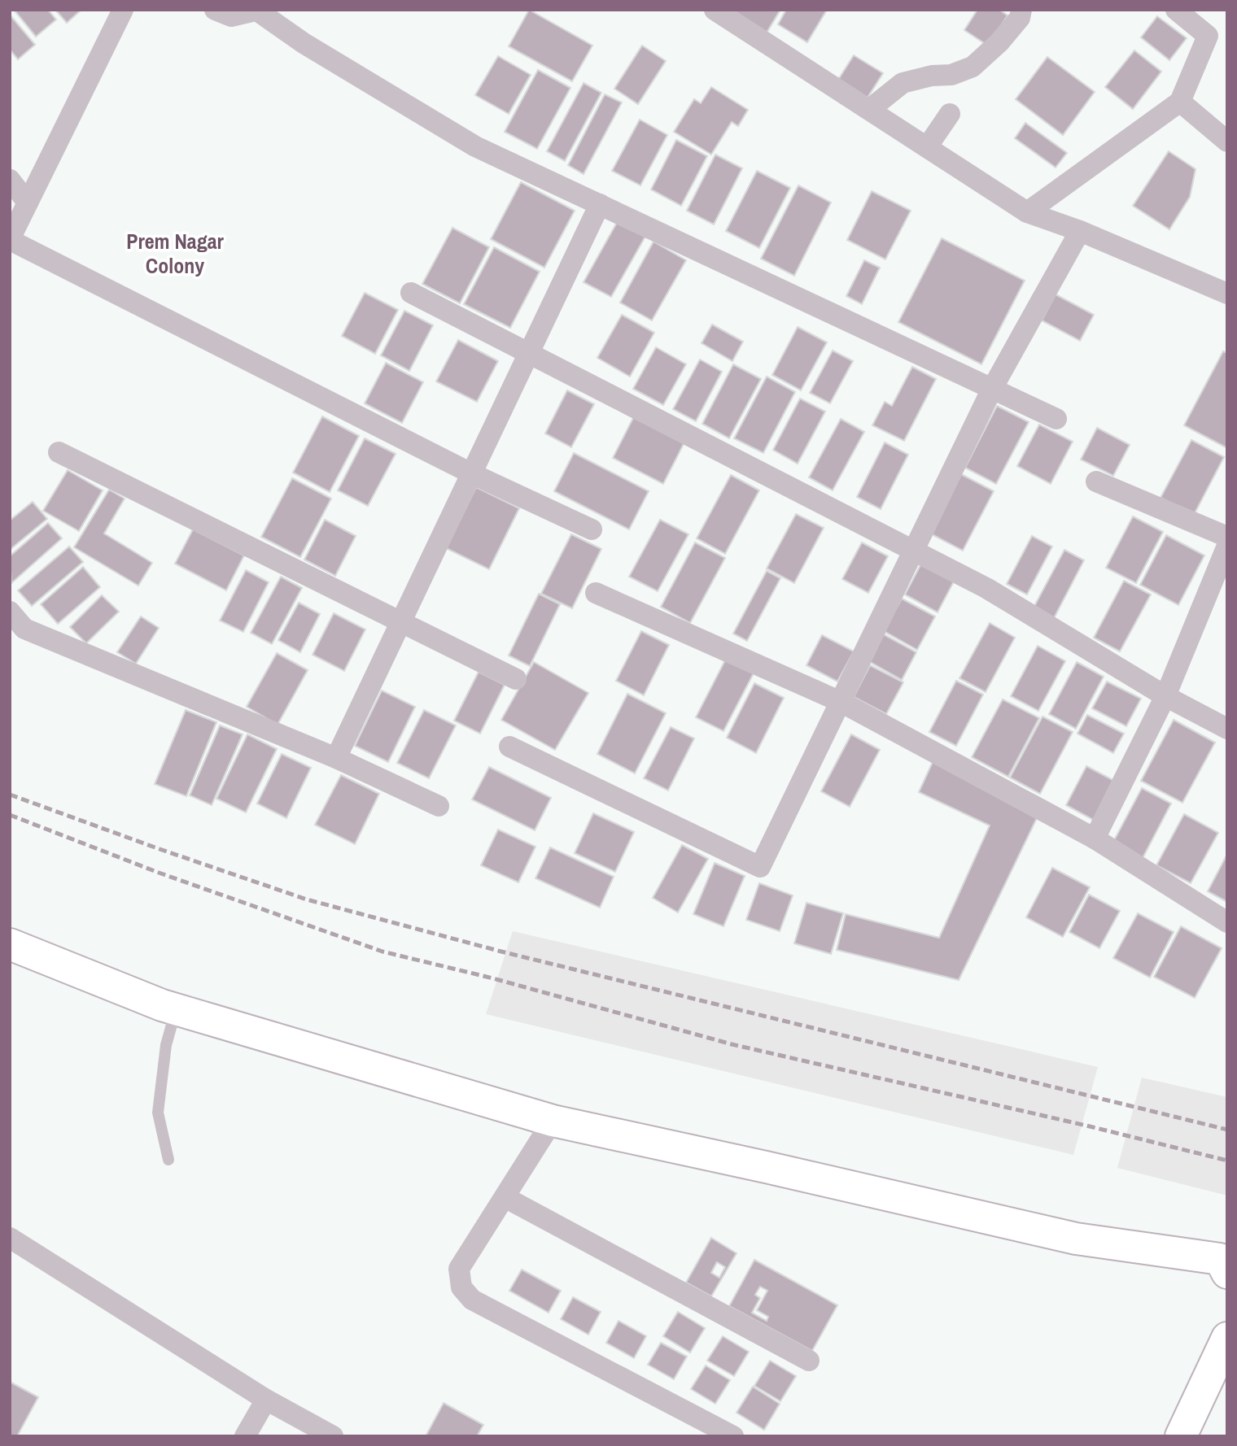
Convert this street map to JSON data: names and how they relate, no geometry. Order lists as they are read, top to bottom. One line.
{"districts":["Prem Nagar Colony"]}
